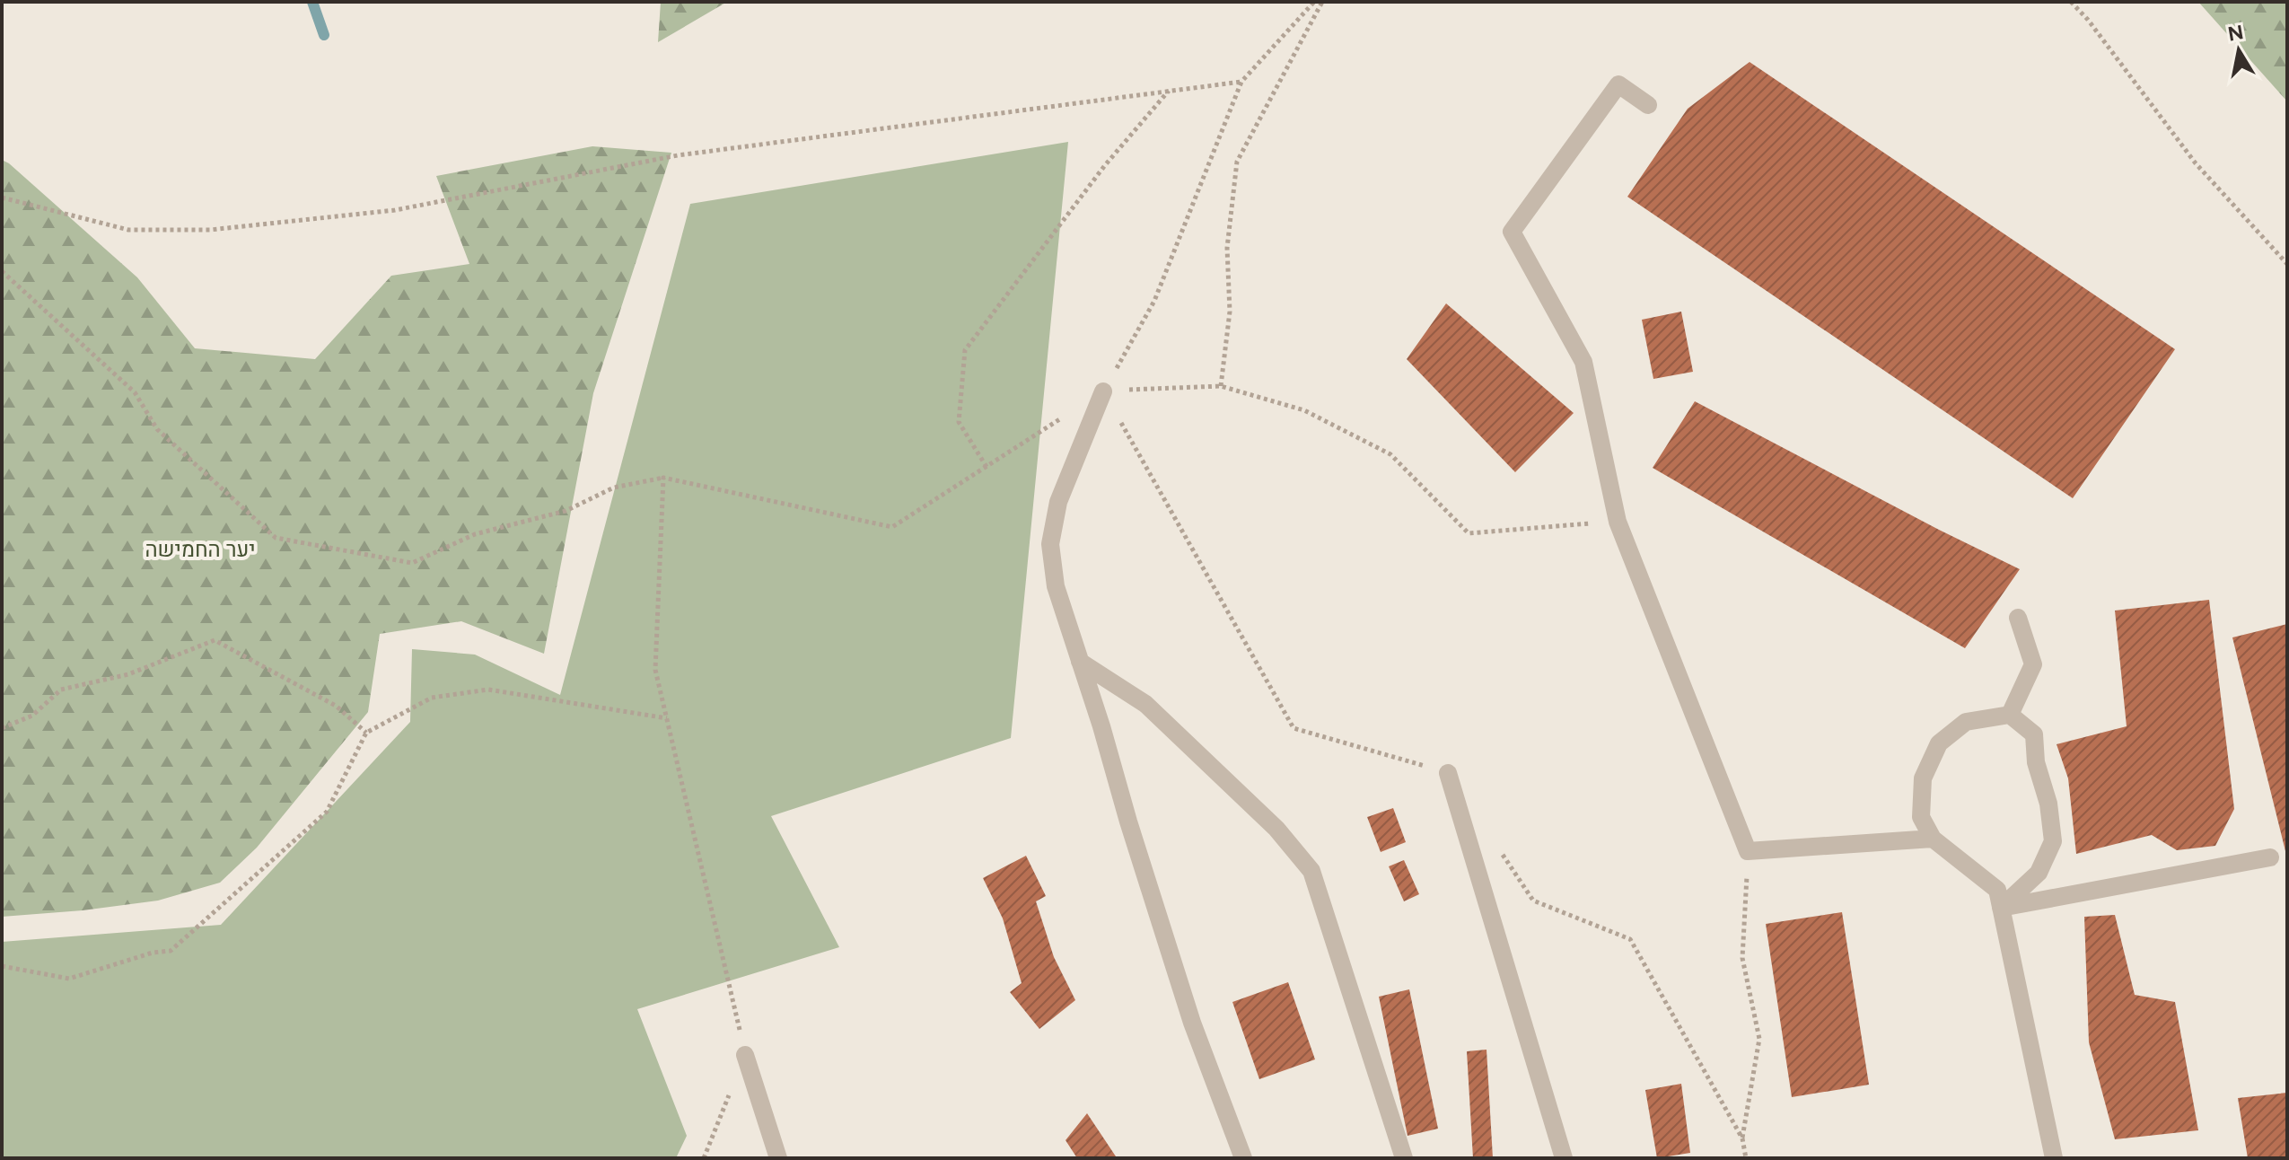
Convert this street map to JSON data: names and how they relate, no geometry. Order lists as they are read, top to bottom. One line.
{"parks":["יער החמישה"],"north":"top"}
